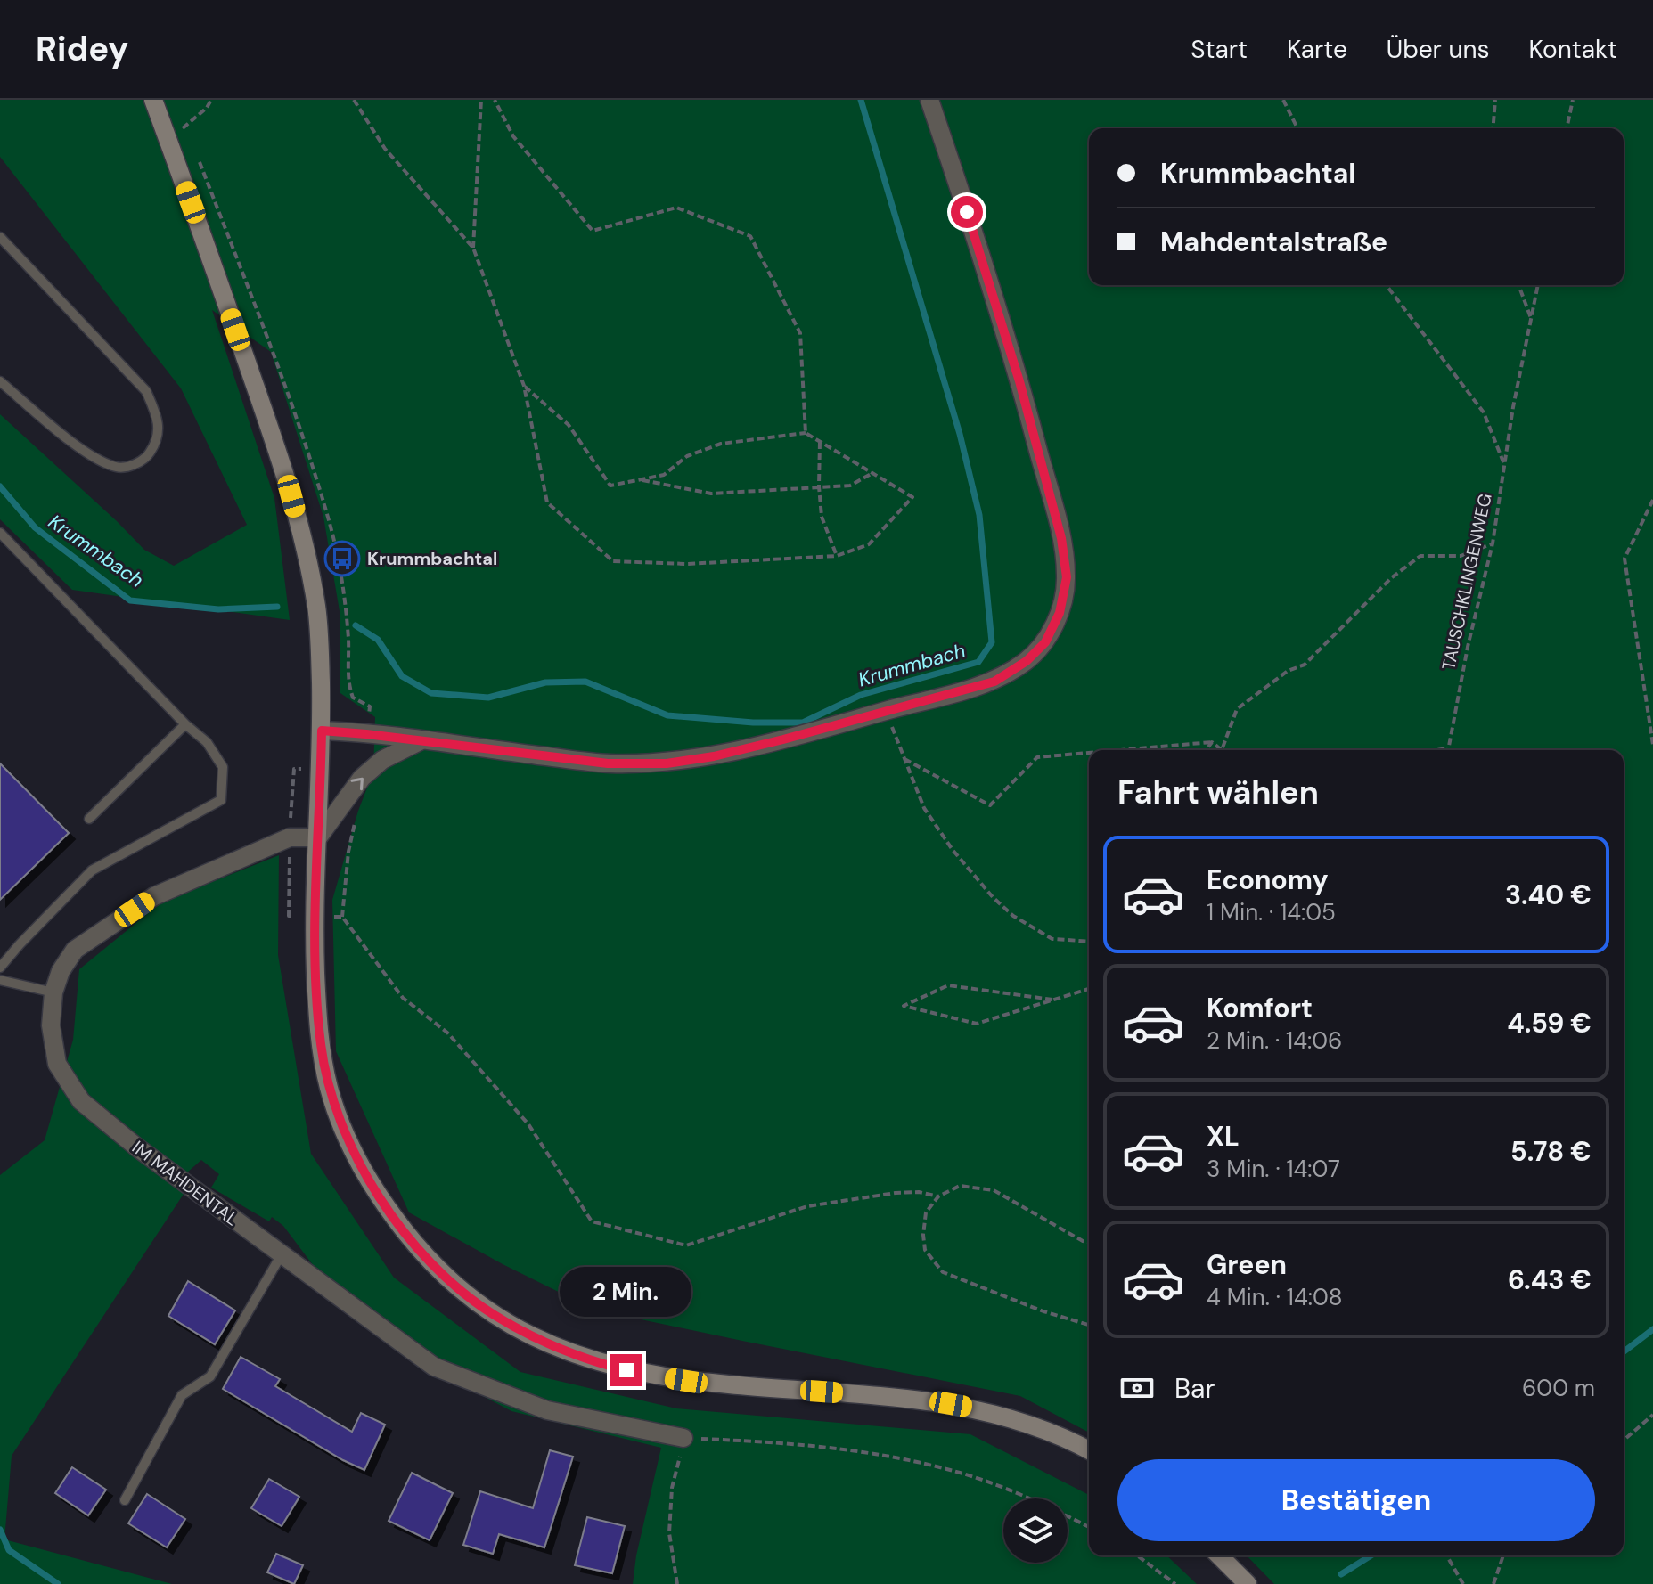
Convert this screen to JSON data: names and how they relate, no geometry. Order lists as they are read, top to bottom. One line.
{"streets":{"street":["IM MAHDENTAL"],"path":["TAUSCHKLINGENWEG"]},"water":["Krummbach"],"places":{"bus stop":["Krummbachtal"]},"page":{"header":"Ridey","nav":["Start","Karte","Über uns","Kontakt"],"banner":["Krummbachtal","Mahdentalstraße"],"heading":"Fahrt wählen","list":[{"name":"Economy","note":"1 Min. · 14:05","value":"3.40 €"},{"name":"Komfort","note":"2 Min. · 14:06","value":"4.59 €"},{"name":"XL","note":"3 Min. · 14:07","value":"5.78 €"},{"name":"Green","note":"4 Min. · 14:08","value":"6.43 €"}],"bubble":"2 Min.","pay":["Bar","600 m"],"buttons":"Bestätigen"}}
